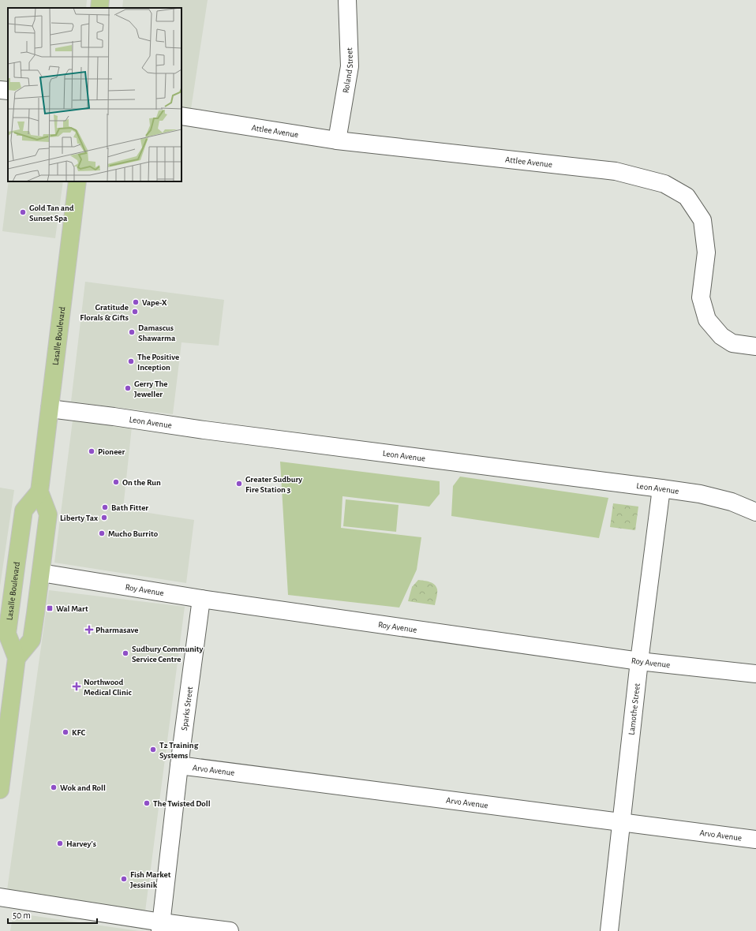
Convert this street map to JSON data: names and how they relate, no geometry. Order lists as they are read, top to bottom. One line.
{"streets":{"main road":["Lasalle Boulevard"],"street":["Roland Street","Attlee Avenue","Leon Avenue","Roy Avenue","Sparks Street","Lamothe Street","Arvo Avenue"]},"crossings":[["Roland Street","Attlee Avenue"],["Lasalle Boulevard","Leon Avenue"],["Lasalle Boulevard","Roy Avenue"],["Leon Avenue","Lamothe Street"],["Roy Avenue","Sparks Street"],["Roy Avenue","Lamothe Street"],["Sparks Street","Arvo Avenue"],["Lamothe Street","Arvo Avenue"]],"places":{"other":["Gold Tan and Sunset Spa","Vape-X","Gratitude Florals & Gifts","Damascus Shawarma","The Positive Inception","Gerry The Jeweller","Pioneer","On the Run","Greater Sudbury Fire Station 3","Bath Fitter","Liberty Tax","Mucho Burrito","Sudbury Community Service Centre","KFC","T2 Training Systems","Wok and Roll","The Twisted Doll","Harvey's","Fish Market Jessinik"],"transit":["Wal Mart"],"health":["Pharmasave","Northwood Medical Clinic"]},"scale_bar":"50 m"}
